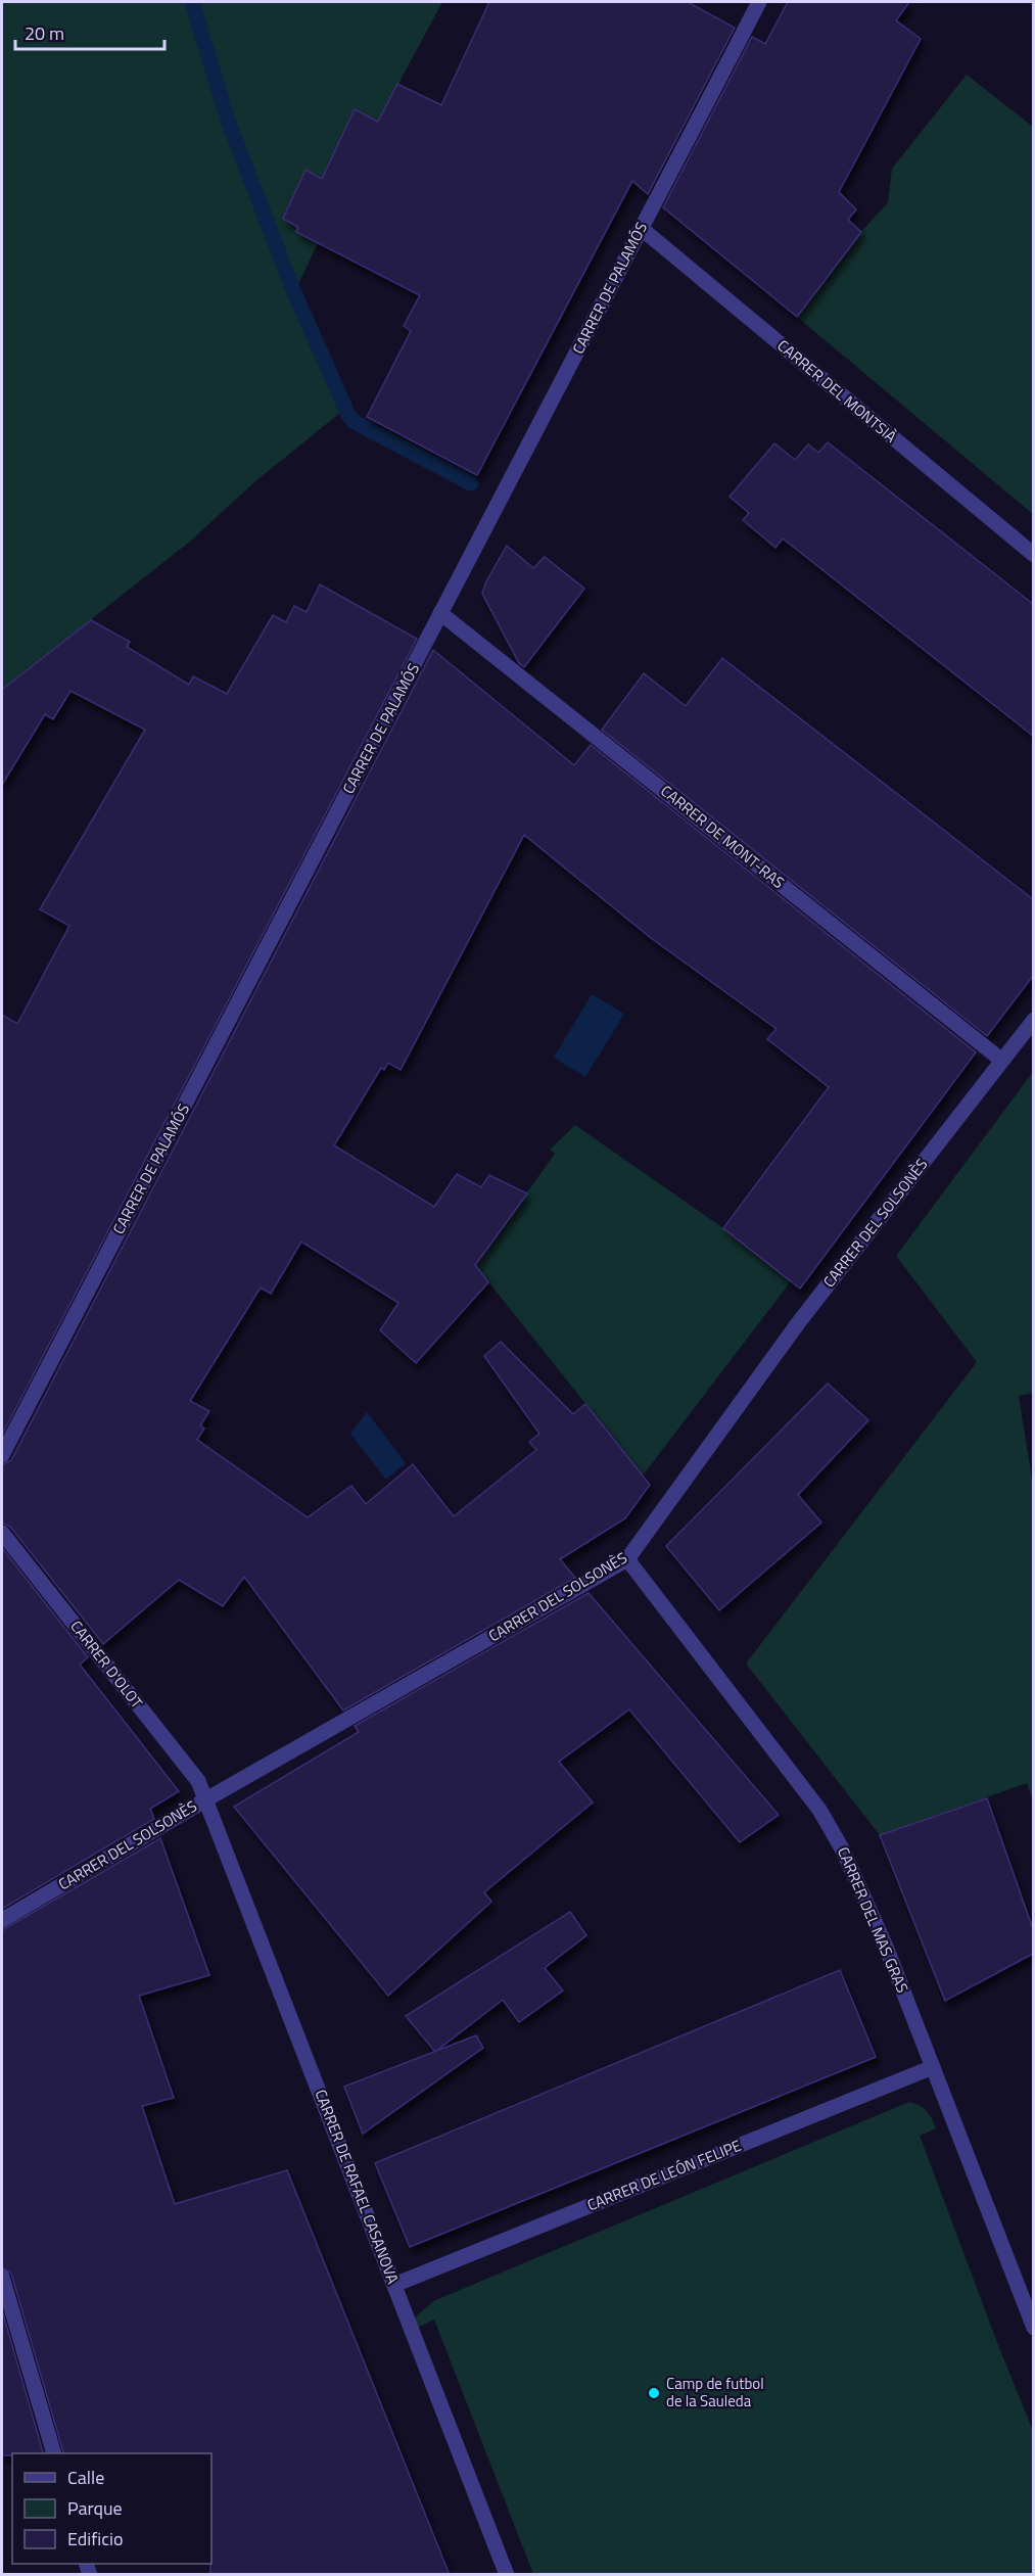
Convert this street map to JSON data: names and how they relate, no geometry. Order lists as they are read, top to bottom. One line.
{"streets":{"street":["CARRER DE PALAMÓS","CARRER DEL MONTSIÀ","CARRER DE MONT-RAS","CARRER DEL SOLSONÈS","CARRER D'OLOT","CARRER DEL MAS GRAS","CARRER DE LEÓN FELIPE","CARRER DE RAFAEL CASANOVA"]},"crossings":[["CARRER DE PALAMÓS","CARRER DEL MONTSIÀ"],["CARRER DE PALAMÓS","CARRER DE MONT-RAS"],["CARRER DE MONT-RAS","CARRER DEL SOLSONÈS"],["CARRER DEL SOLSONÈS","CARRER D'OLOT"],["CARRER DEL SOLSONÈS","CARRER DEL MAS GRAS"],["CARRER DEL SOLSONÈS","CARRER DE RAFAEL CASANOVA"],["CARRER D'OLOT","CARRER DE RAFAEL CASANOVA"],["CARRER DEL MAS GRAS","CARRER DE LEÓN FELIPE"],["CARRER DE LEÓN FELIPE","CARRER DE RAFAEL CASANOVA"]],"places":["Camp de futbol de la Sauleda"],"legend":["Calle","Parque","Edificio"],"scale_bar":"20 m"}
